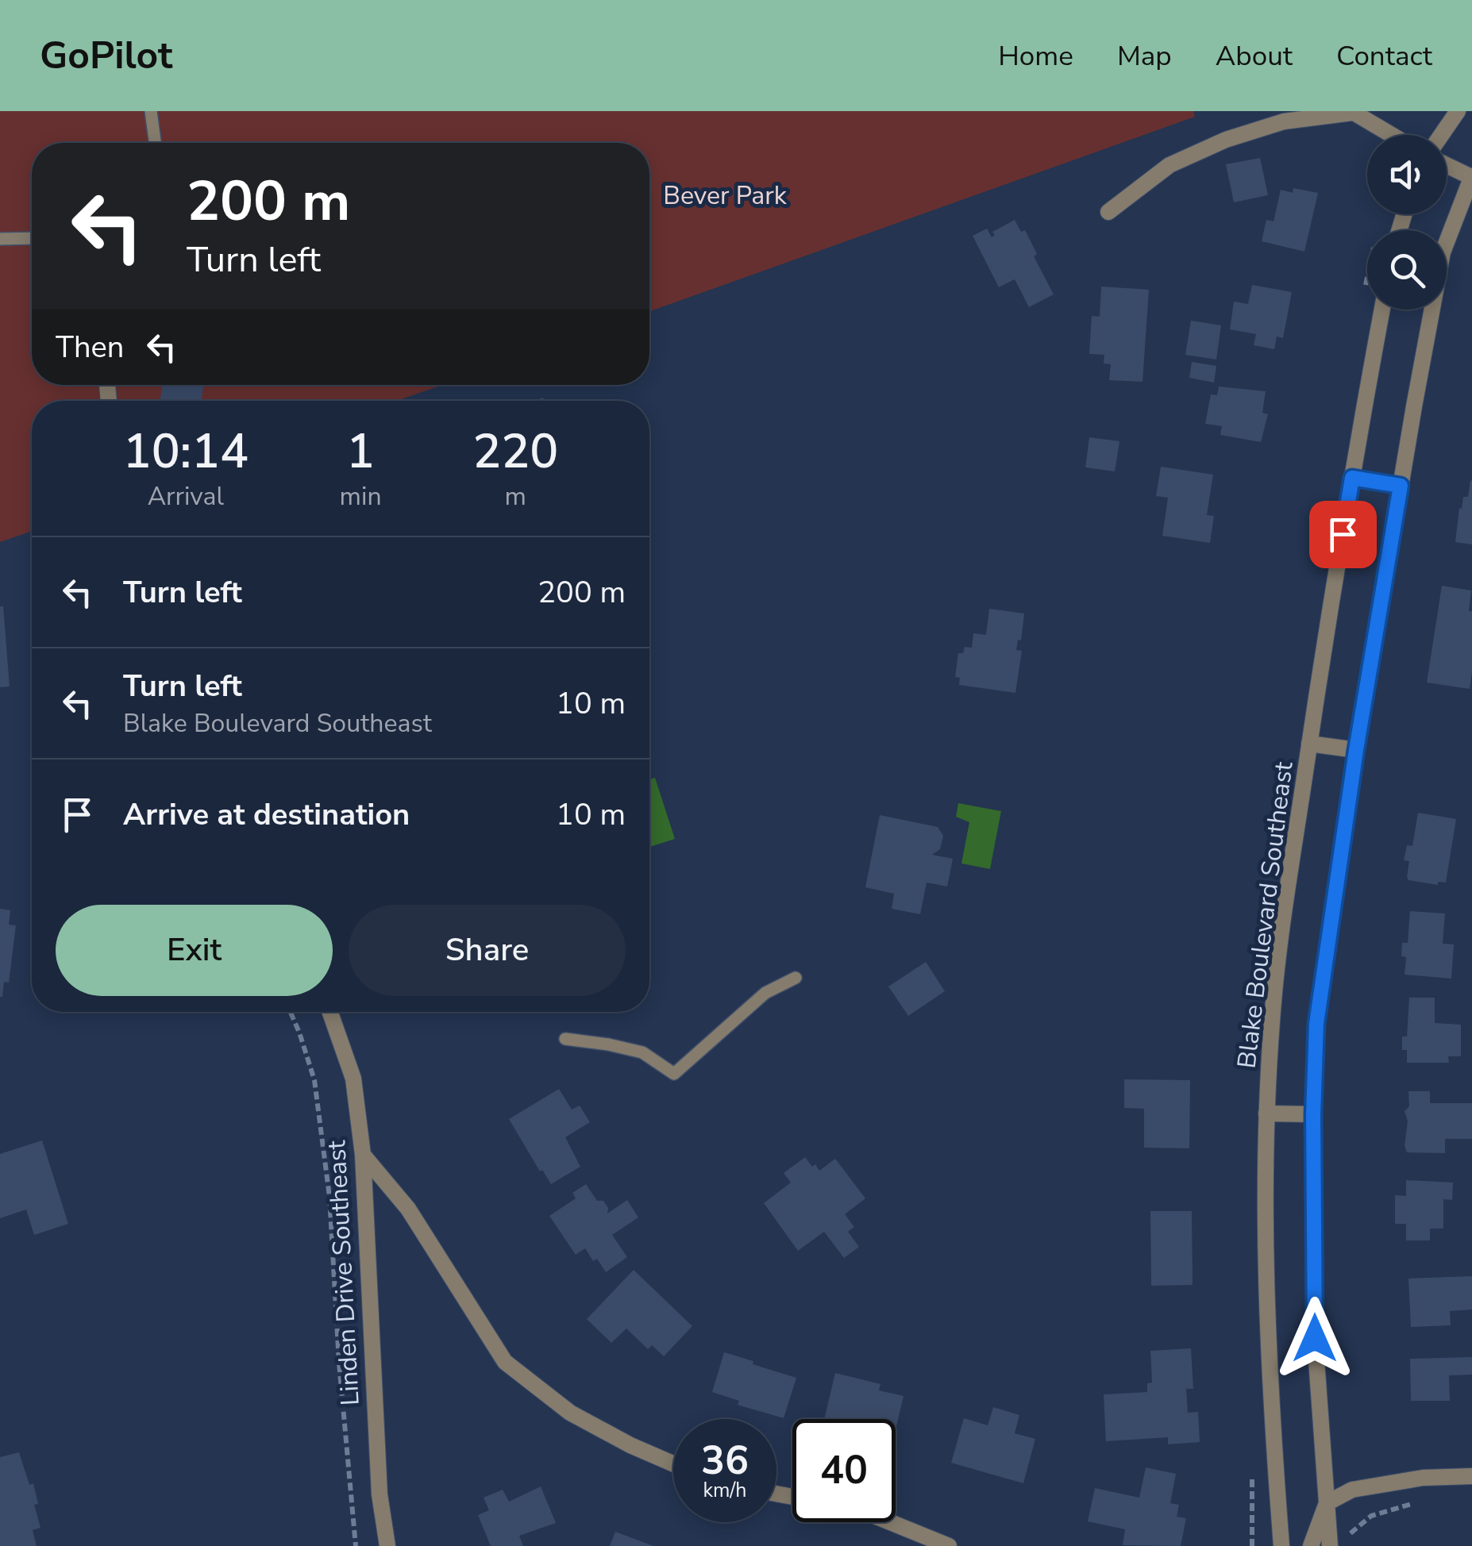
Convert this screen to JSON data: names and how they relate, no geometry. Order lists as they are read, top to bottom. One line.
{"streets":{"street":["Blake Boulevard Southeast","Linden Drive Southeast"]},"parks":["Bever Park"],"page":{"header":"GoPilot","nav":["Home","Map","About","Contact"],"turn":["200 m","Turn left"],"then":"Then","eta":["10:14","Arrival","1","min","220","m"],"list":[{"name":"Turn left","value":"200 m"},{"name":"Turn left","note":"Blake Boulevard Southeast","value":"10 m"},{"name":"Arrive at destination","value":"10 m"}],"buttons":["Exit","Share"],"speed":"36 km/h","limit":"40"}}
